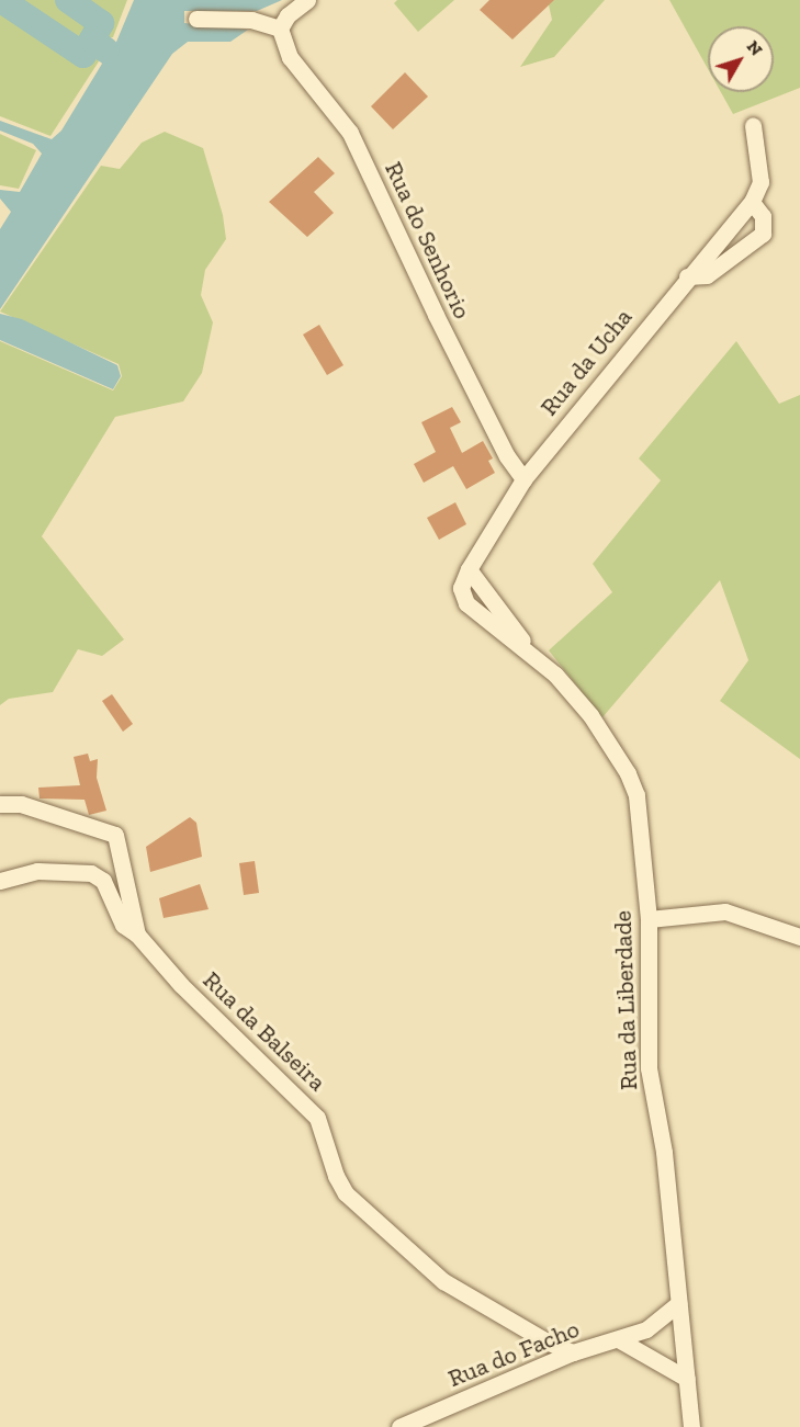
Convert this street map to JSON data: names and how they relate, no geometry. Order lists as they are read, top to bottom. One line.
{"streets":{"street":["Rua do Senhorio","Rua da Ucha","Rua da Liberdade","Rua da Balseira","Rua do Facho"]},"crossings":[["Rua do Senhorio","Rua da Ucha"],["Rua do Senhorio","Rua da Liberdade"],["Rua da Ucha","Rua da Liberdade"],["Rua da Liberdade","Rua do Facho"],["Rua da Balseira","Rua do Facho"]],"north":"top right"}
